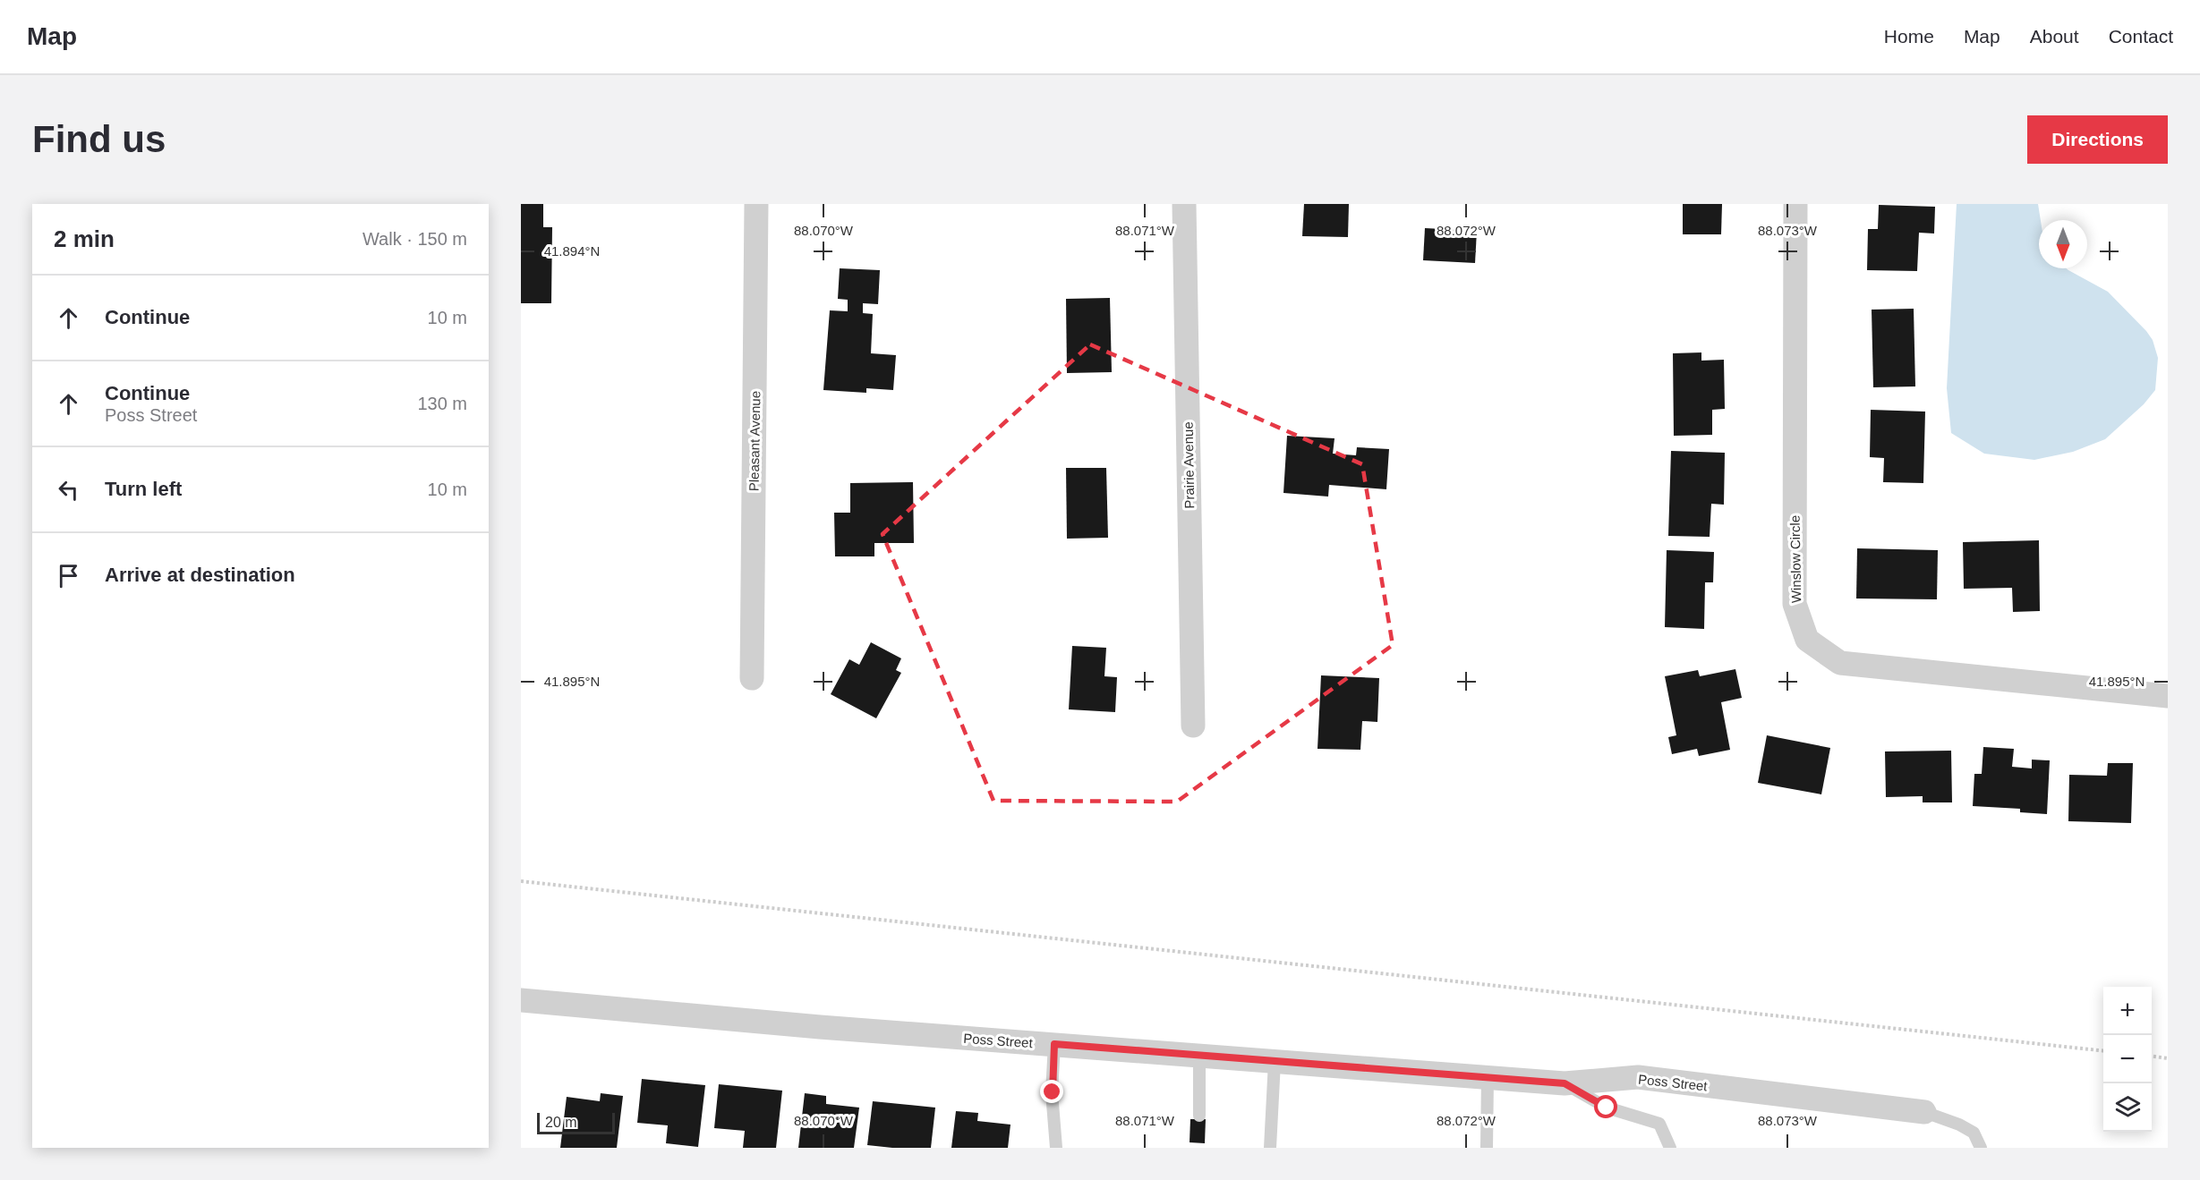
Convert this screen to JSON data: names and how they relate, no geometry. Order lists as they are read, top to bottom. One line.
{"streets":{"street":["Pleasant Avenue","Prairie Avenue","Winslow Circle","Poss Street"]},"scale_bar":"20 m","north":"bottom","page":{"header":"Map","nav":["Home","Map","About","Contact"],"buttons":"Directions","title":"Find us","heading":["2 min","Walk · 150 m"],"list":[["Continue","10 m"],["Continue","Poss Street","130 m"],["Turn left","10 m"],"Arrive at destination"],"map_buttons":["+","−"],"scale":"20 m"},"coordinates":["88.070°W","88.071°W","88.072°W","88.073°W","41.894°N","41.895°N"]}
